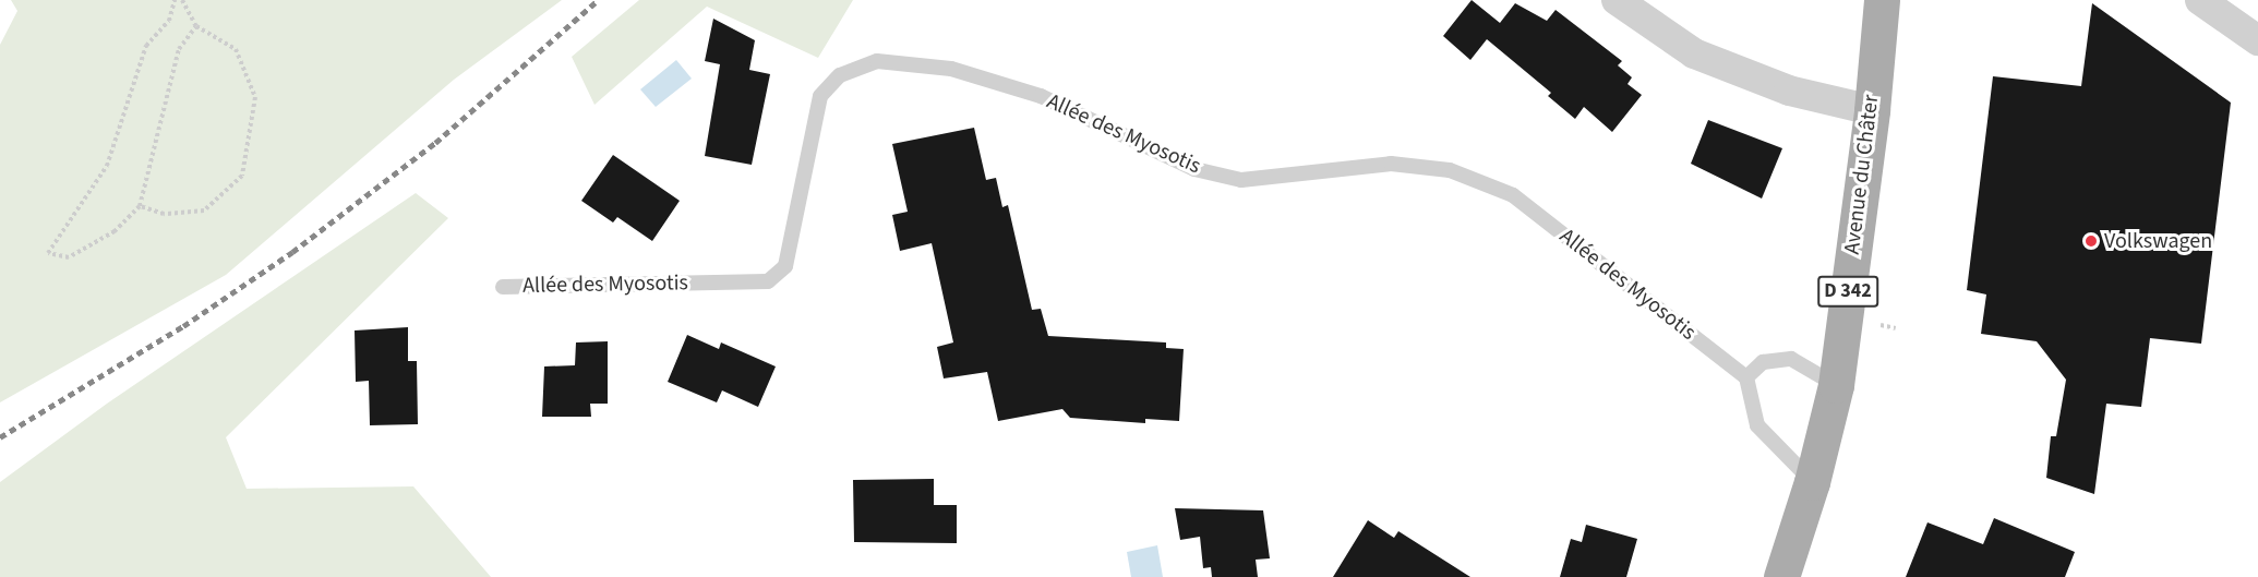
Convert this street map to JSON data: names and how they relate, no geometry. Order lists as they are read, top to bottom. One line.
{"streets":{"main road":["Avenue du Châter","D 342"],"lane":["Allée des Myosotis"]},"places":["Volkswagen"]}
